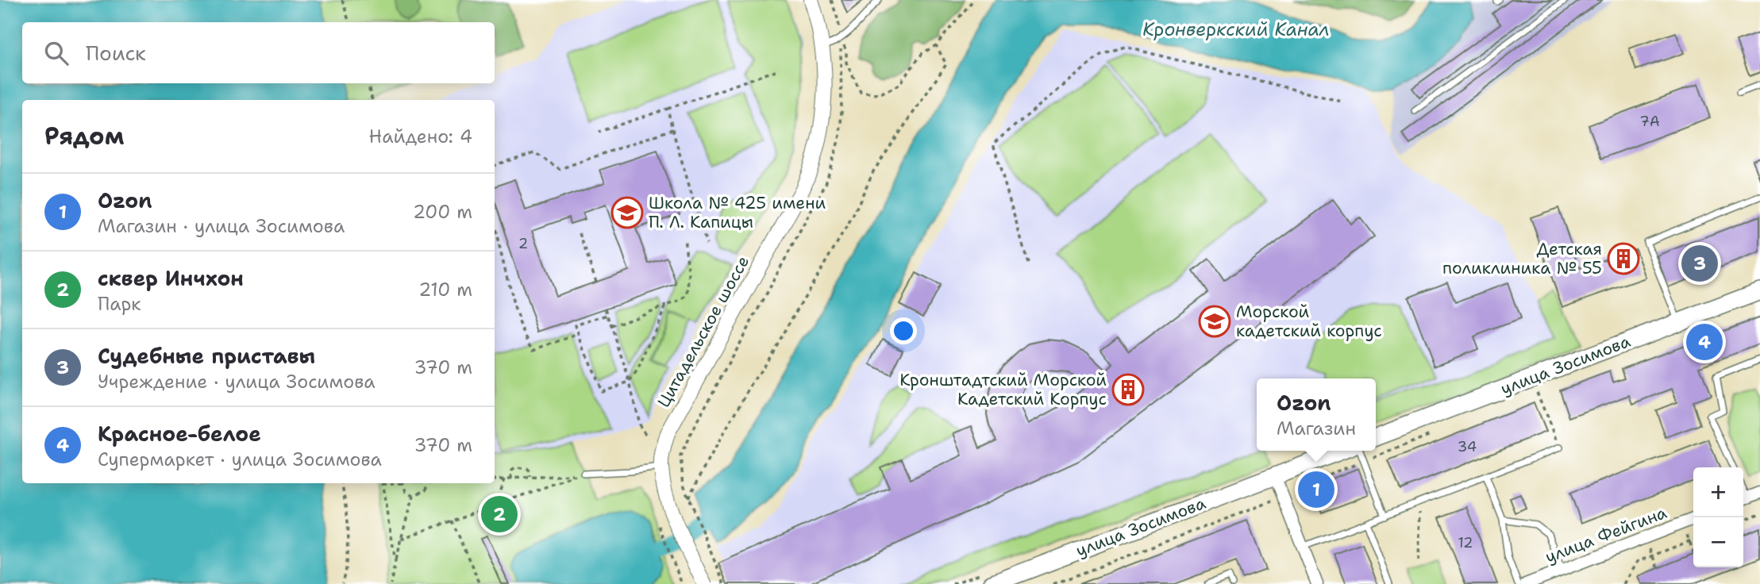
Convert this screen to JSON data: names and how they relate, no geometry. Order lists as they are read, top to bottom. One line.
{"streets":{"main road":["улица Зосимова"],"street":["Цитадельское шоссе","улица Фейгина"]},"water":["Кронверкский Канал"],"places":{"school or university":["Школа № 425 имени П. Л. Капицы","Морской кадетский корпус"],"building":["Детская поликлиника № 55","Кронштадтский Морской Кадетский Корпус"]},"house_numbers":["7А","2","34","12"],"page":{"search":"Поиск","heading":["Рядом","Найдено: 4"],"list":[{"mark":"1","name":"Ozon","note":"Магазин · улица Зосимова","value":"200 m"},{"mark":"2","name":"сквер Инчхон","note":"Парк","value":"210 m"},{"mark":"3","name":"Судебные приставы","note":"Учреждение · улица Зосимова","value":"370 m"},{"mark":"4","name":"Красное-белое","note":"Супермаркет · улица Зосимова","value":"370 m"}],"pins":["3","4","1","2"],"popup":["Ozon","Магазин"],"map_buttons":["+","−"]}}
